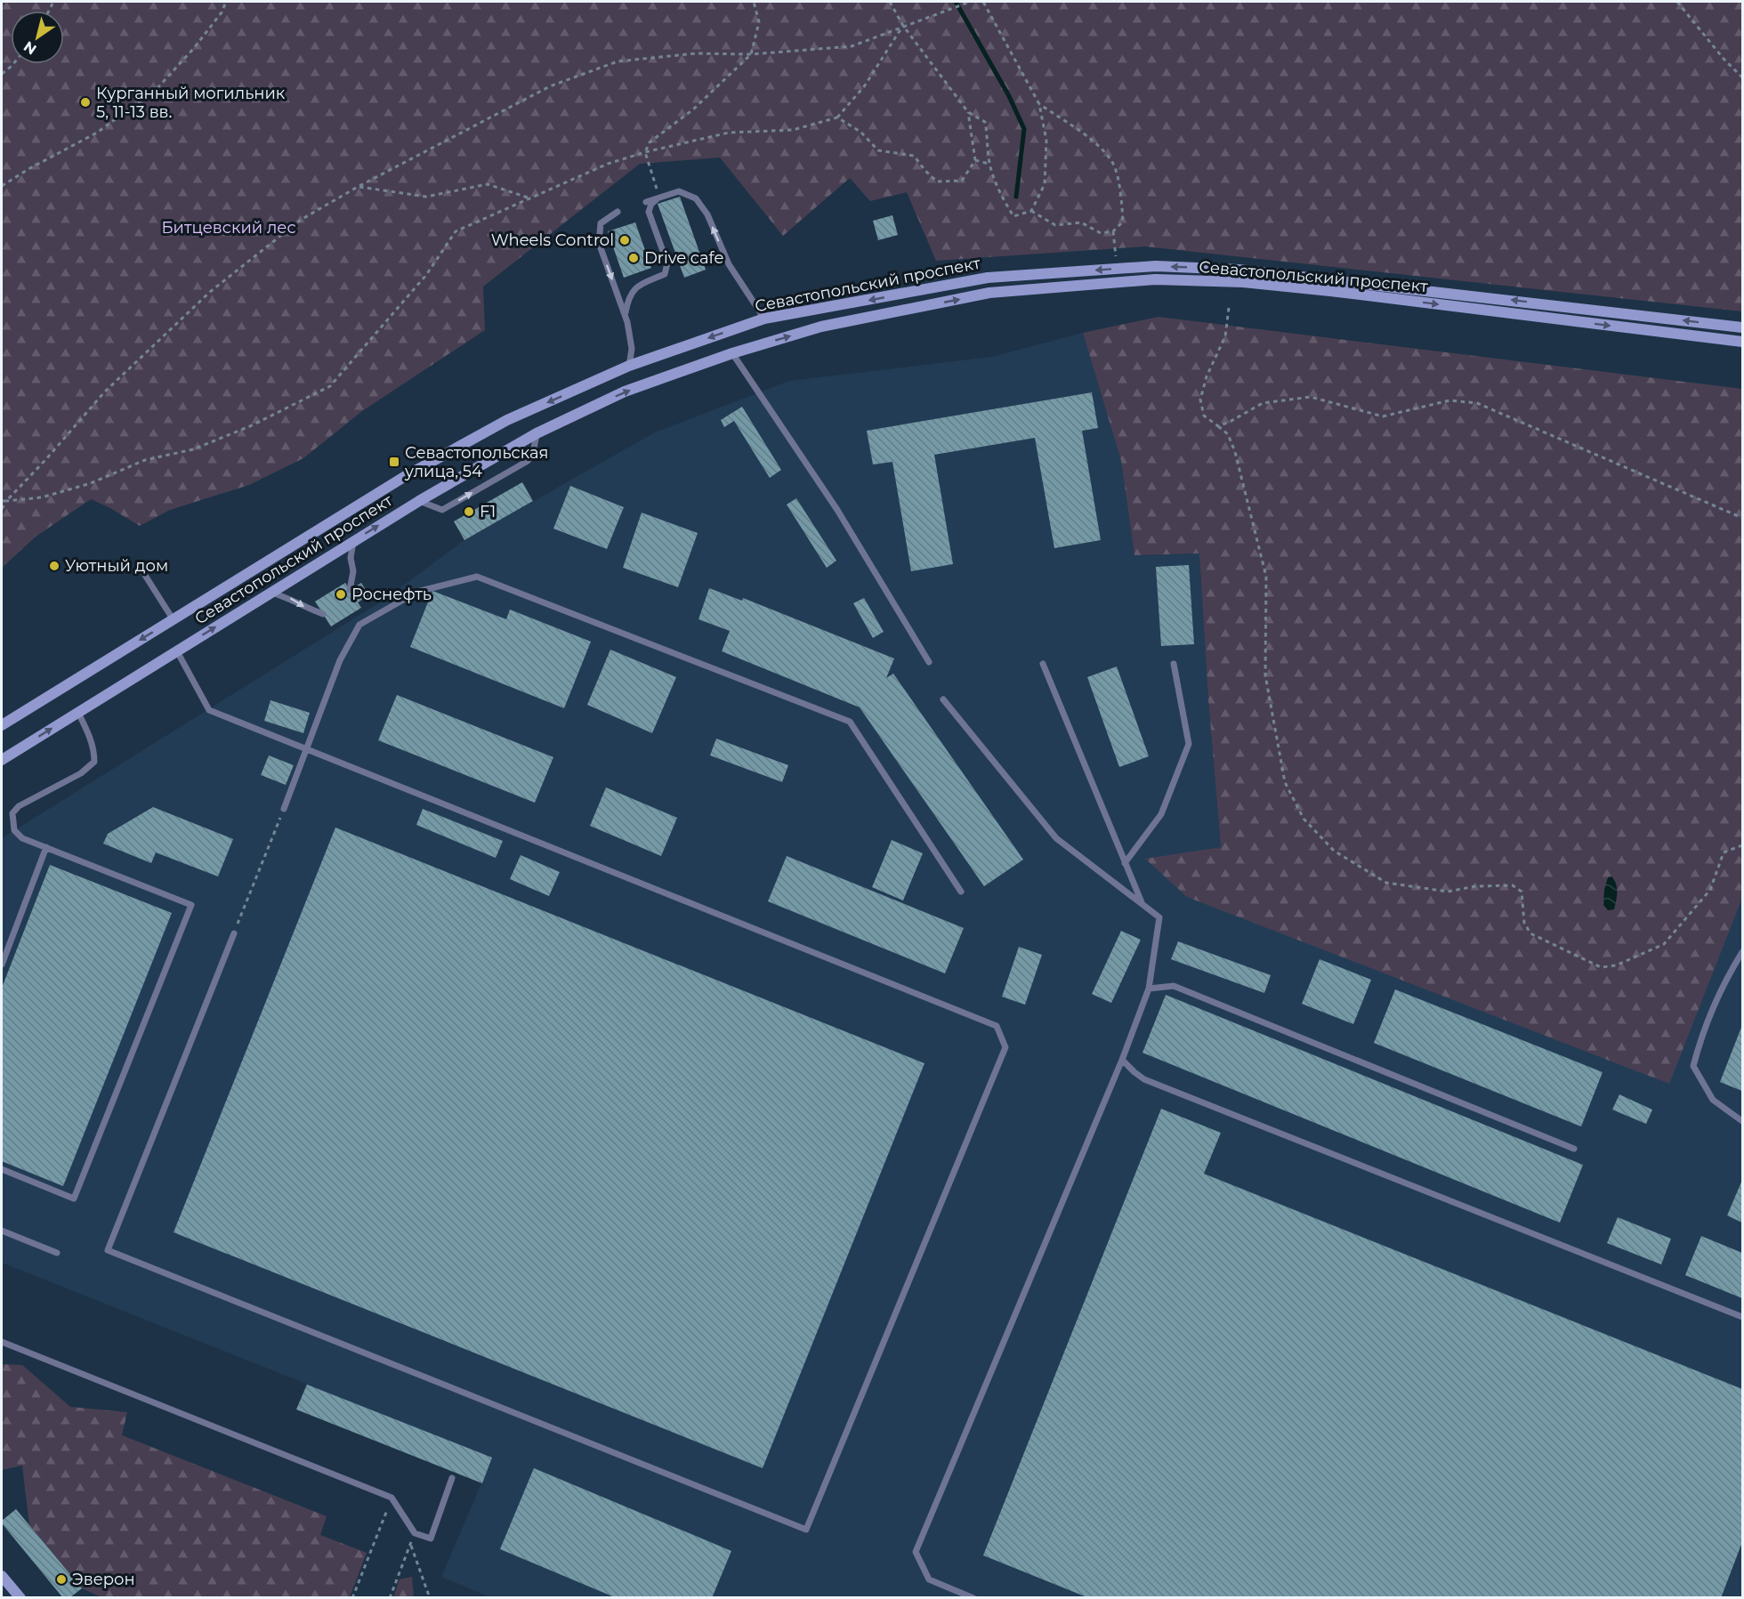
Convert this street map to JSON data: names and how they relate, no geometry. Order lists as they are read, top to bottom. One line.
{"streets":{"main road":["Севастопольский проспект"]},"parks":["Битцевский лес"],"places":{"other":["Курганный могильник 5, 11-13 вв.","Wheels Control","Drive cafe","F1","Уютный дом","Роснефть","Эверон"],"transit":["Севастопольская улица, 54"]},"north":"bottom left"}
